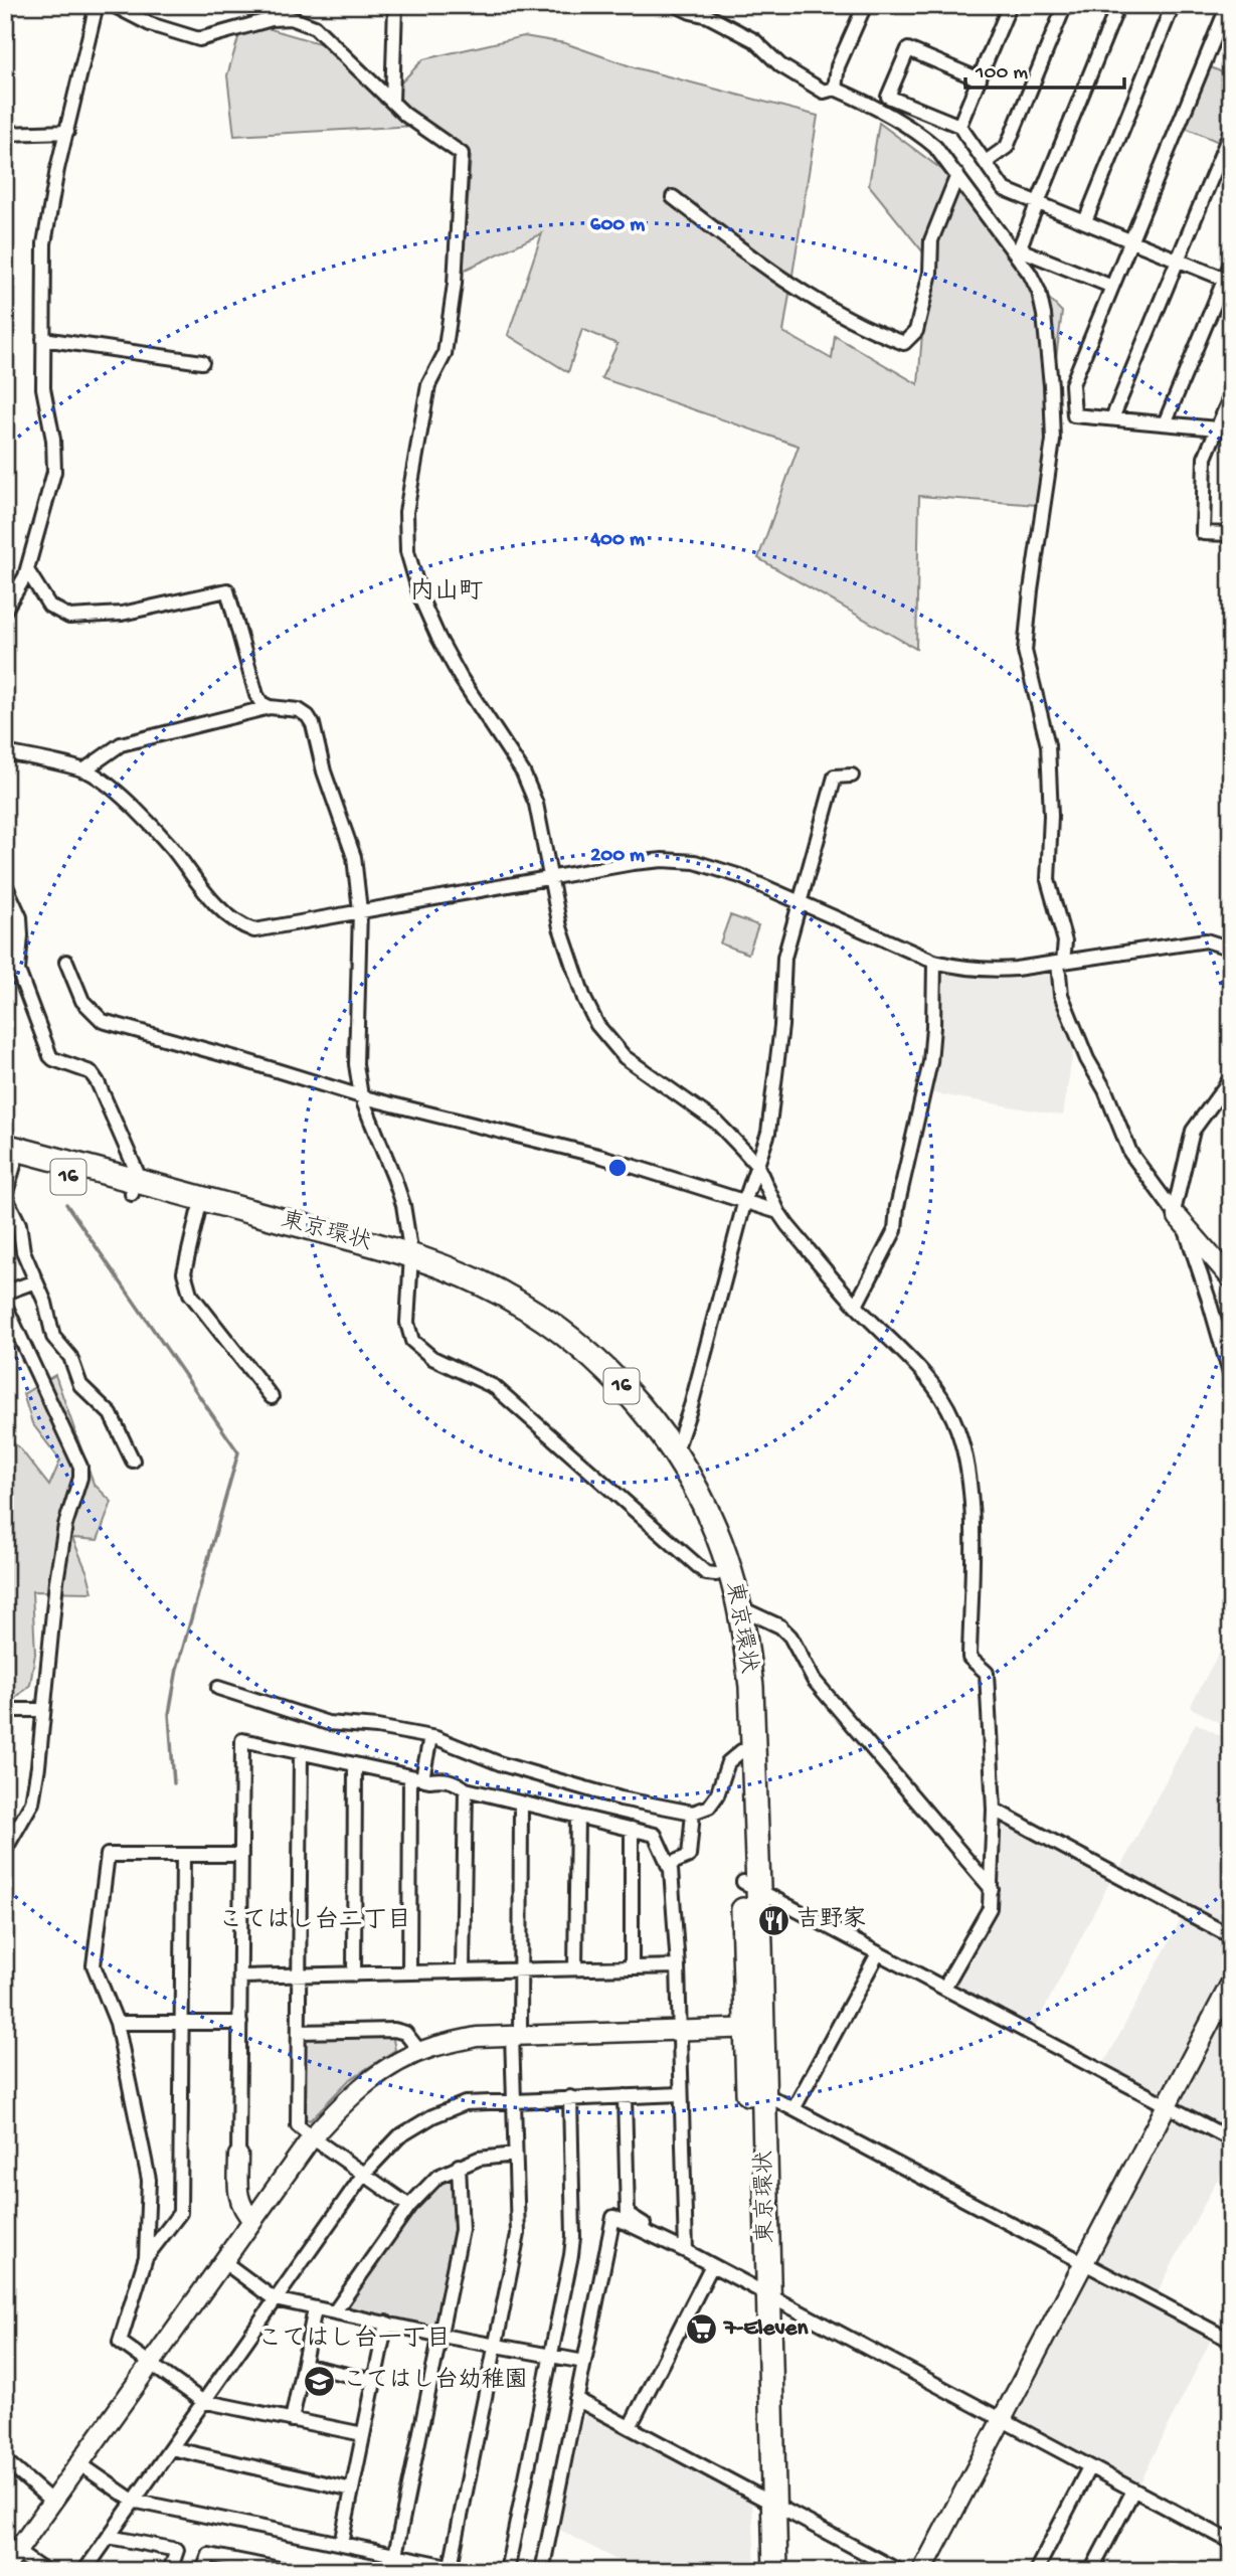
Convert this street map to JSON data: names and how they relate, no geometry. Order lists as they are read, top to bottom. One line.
{"streets":{"highway":["16","東京環状"]},"districts":["内山町","こてはし台二丁目","こてはし台一丁目"],"places":{"restaurant":["吉野家"],"supermarket":["7-Eleven"],"school or university":["こてはし台幼稚園"]},"scale_bar":"100 m","rings":["600 m","400 m","200 m"]}
